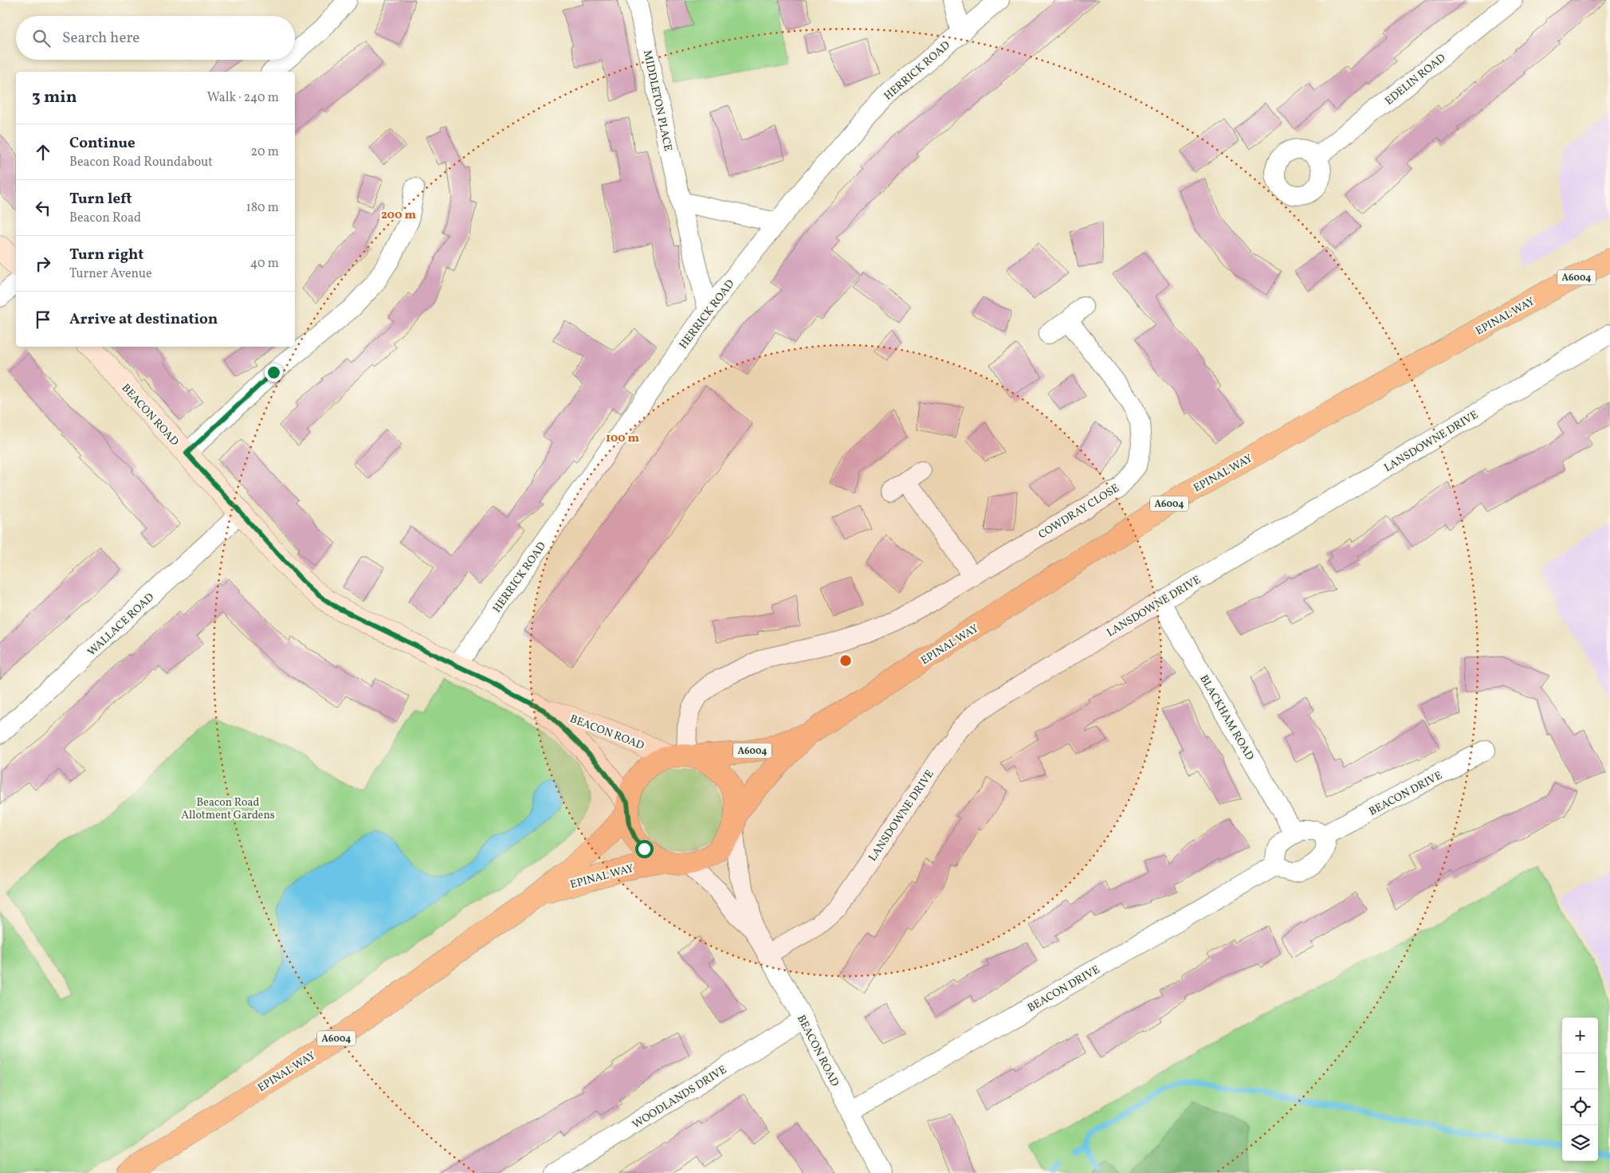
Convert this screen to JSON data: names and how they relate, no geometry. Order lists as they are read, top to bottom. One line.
{"streets":{"main road":["A6004","EPINAL WAY"],"street":["HERRICK ROAD","EDELIN ROAD","MIDDLETON PLACE","BEACON ROAD","LANSDOWNE DRIVE","COWDRAY CLOSE","WALLACE ROAD","BLACKHAM ROAD","BEACON DRIVE","WOODLANDS DRIVE"]},"crossings":[["HERRICK ROAD","MIDDLETON PLACE"],["HERRICK ROAD","BEACON ROAD"],["EPINAL WAY","BEACON ROAD"],["EPINAL WAY","COWDRAY CLOSE"],["BEACON ROAD","LANSDOWNE DRIVE"],["BEACON ROAD","COWDRAY CLOSE"],["BEACON ROAD","WALLACE ROAD"],["BEACON ROAD","BEACON DRIVE"],["BEACON ROAD","WOODLANDS DRIVE"],["LANSDOWNE DRIVE","BLACKHAM ROAD"],["BLACKHAM ROAD","BEACON DRIVE"]],"parks":["Beacon Road Allotment Gardens"],"page":{"search":"Search here","heading":["3 min","Walk · 240 m"],"list":[["Continue","Beacon Road Roundabout","20 m"],["Turn left","Beacon Road","180 m"],["Turn right","Turner Avenue","40 m"],"Arrive at destination"],"map_buttons":["+","−"]},"rings":["200 m","100 m"]}
